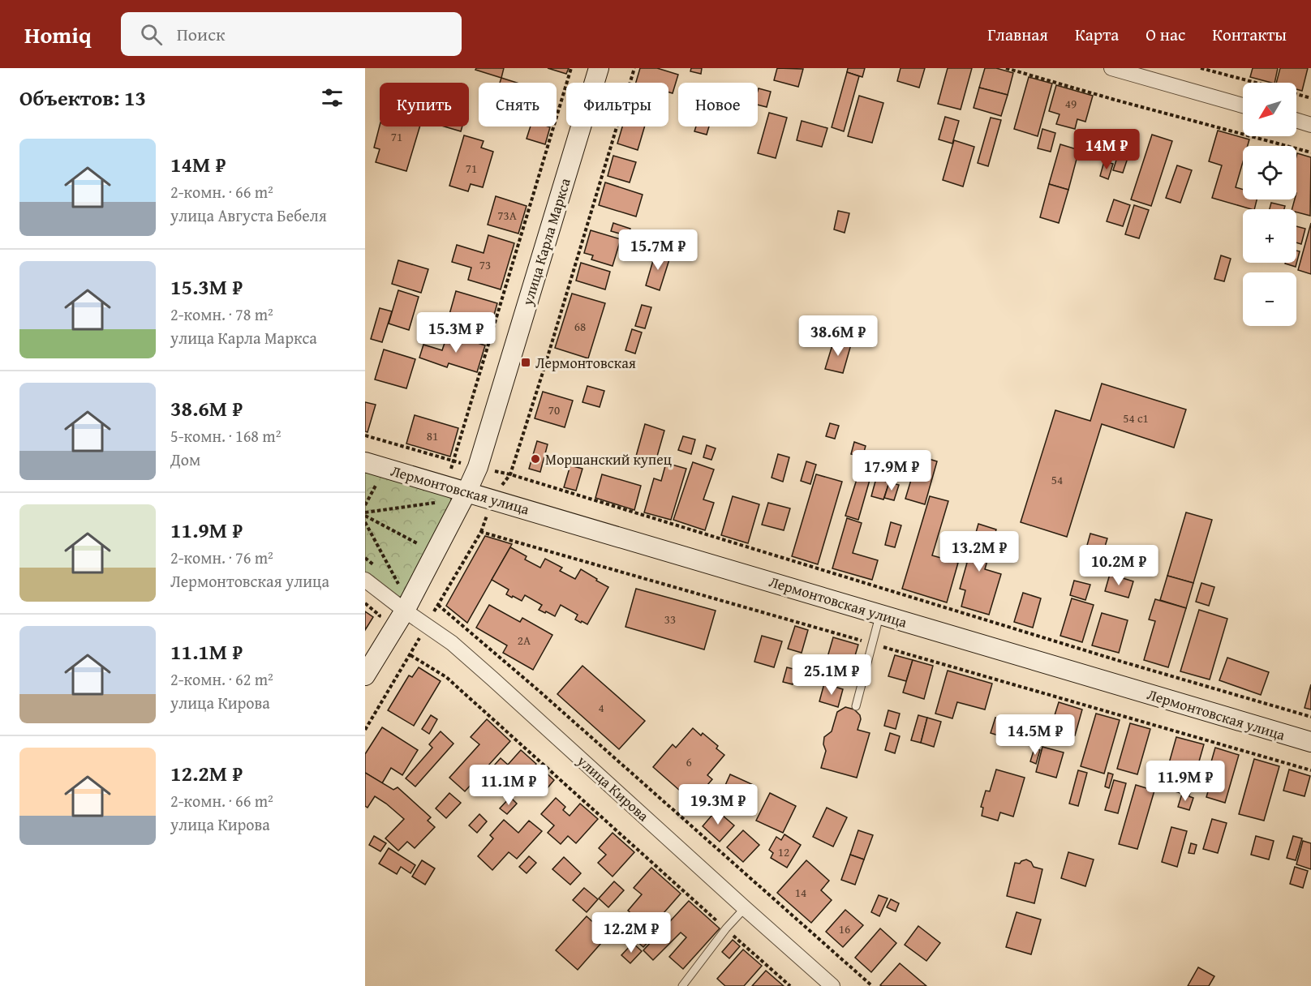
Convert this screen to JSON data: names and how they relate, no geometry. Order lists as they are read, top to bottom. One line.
{"streets":{"main road":["улица Карла Маркса","Лермонтовская улица"],"street":["улица Кирова"]},"crossings":[["улица Карла Маркса","Лермонтовская улица"],["улица Карла Маркса","улица Кирова"]],"places":{"transit":["Лермонтовская"],"other":["Моршанский купец"]},"house_numbers":["49","71","71","73А","73","68","70","54 с1","81","54","33","2А","4","6","12","14","16"],"north":"bottom left","page":{"header":"Homiq","search":"Поиск","nav":["Главная","Карта","О нас","Контакты"],"heading":"Объектов: 13","map_buttons":["+","−"],"chip":["Купить","Снять","Фильтры","Новое"],"list":[{"name":"14M ₽","note":"2-комн. · 66 m² · улица Августа Бебеля"},{"name":"15.3M ₽","note":"2-комн. · 78 m² · улица Карла Маркса"},{"name":"38.6M ₽","note":"5-комн. · 168 m² · Дом"},{"name":"11.9M ₽","note":"2-комн. · 76 m² · Лермонтовская улица"},{"name":"11.1M ₽","note":"2-комн. · 62 m² · улица Кирова"},{"name":"12.2M ₽","note":"2-комн. · 66 m² · улица Кирова"}],"price":["14M ₽","15.7M ₽","15.3M ₽","38.6M ₽","17.9M ₽","13.2M ₽","10.2M ₽","25.1M ₽","14.5M ₽","11.9M ₽","11.1M ₽","19.3M ₽","12.2M ₽"]}}
